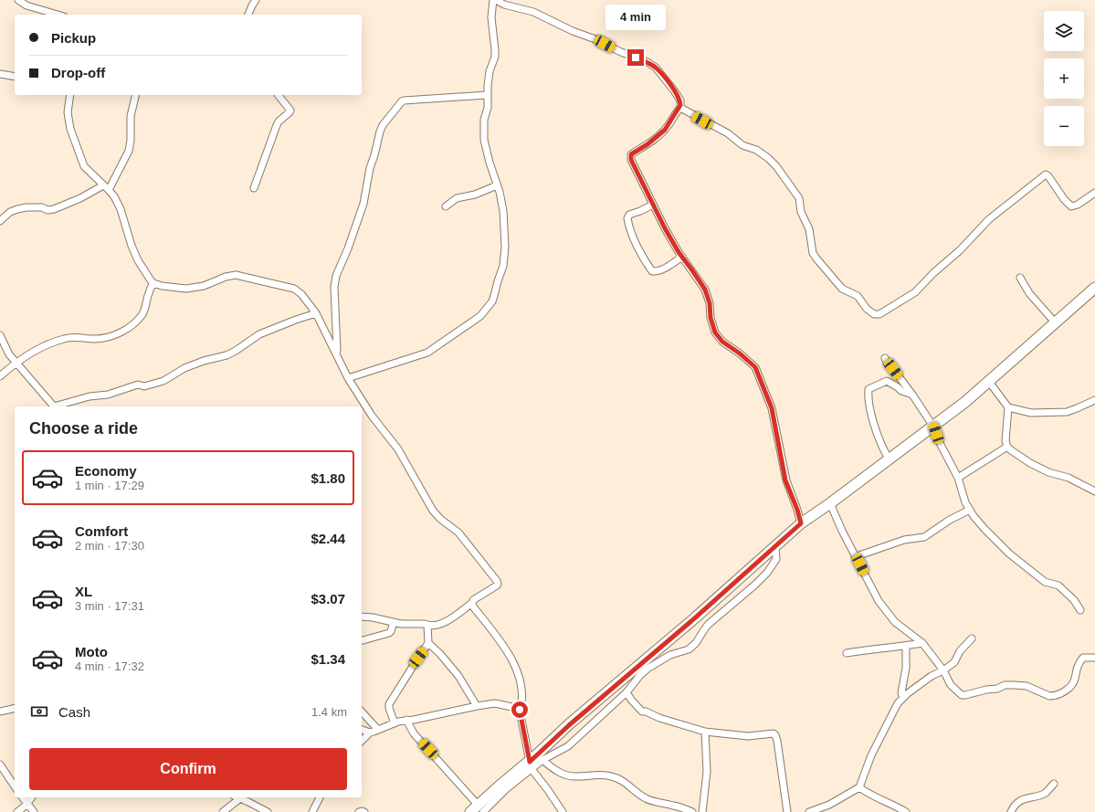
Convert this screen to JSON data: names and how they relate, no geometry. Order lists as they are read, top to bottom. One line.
{"page":{"bubble":"4 min","map_buttons":["+","−"],"banner":["Pickup","Drop-off"],"heading":"Choose a ride","list":[{"name":"Economy","note":"1 min · 17:29","value":"$1.80"},{"name":"Comfort","note":"2 min · 17:30","value":"$2.44"},{"name":"XL","note":"3 min · 17:31","value":"$3.07"},{"name":"Moto","note":"4 min · 17:32","value":"$1.34"}],"pay":["Cash","1.4 km"],"buttons":"Confirm"}}
